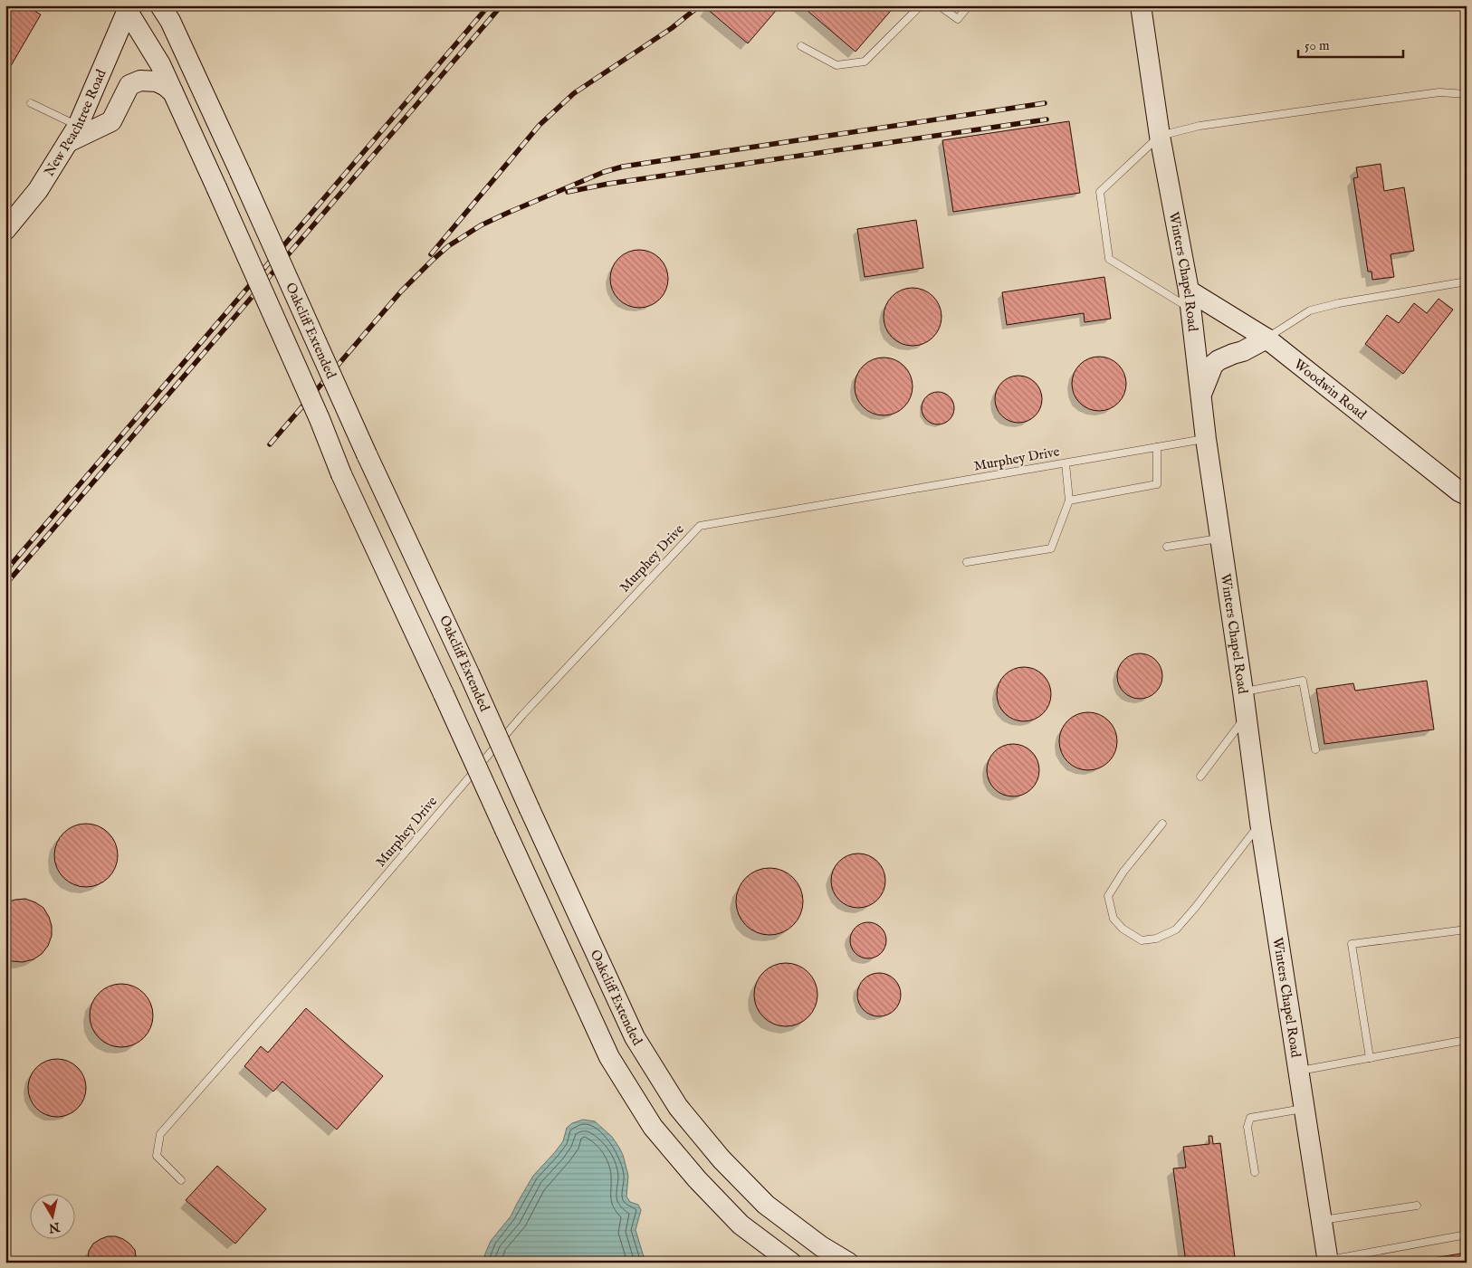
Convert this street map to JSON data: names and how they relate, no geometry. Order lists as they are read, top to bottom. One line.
{"streets":{"main road":["New Peachtree Road","Winters Chapel Road","Oakcliff Extended","Woodwin Road"],"lane":["Murphey Drive"]},"crossings":[["New Peachtree Road","Oakcliff Extended"],["Winters Chapel Road","Woodwin Road"],["Winters Chapel Road","Murphey Drive"]],"scale_bar":"50 m","north":"bottom"}
